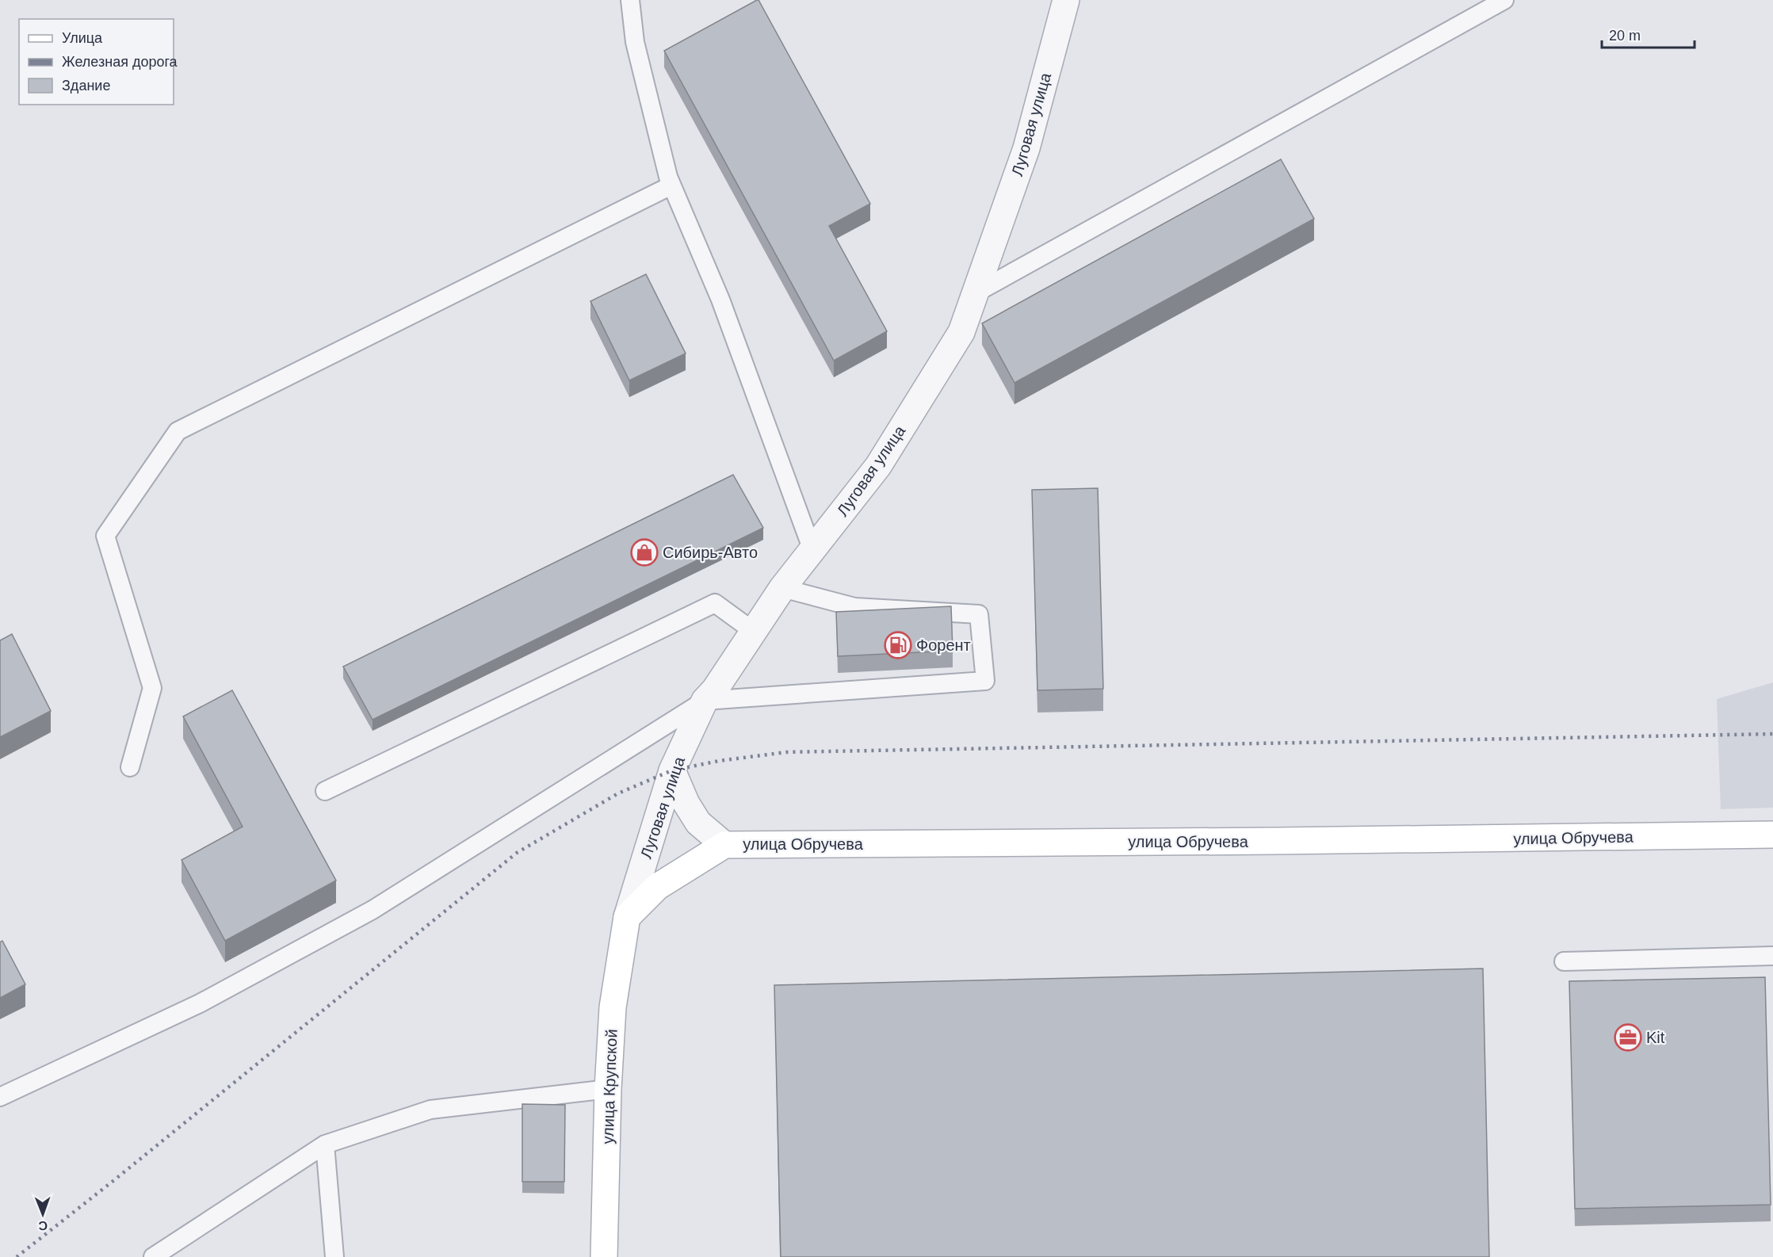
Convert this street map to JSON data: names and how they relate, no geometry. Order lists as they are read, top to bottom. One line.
{"streets":{"main road":["улица Обручева","улица Крупской"],"street":["Луговая улица"]},"crossings":[["Луговая улица","улица Обручева"],["Луговая улица","улица Крупской"],["улица Обручева","улица Крупской"]],"places":{"shop":["Сибирь-Авто"],"fuel station":["Форент"],"office":["Kit"]},"legend":["Улица","Железная дорога","Здание"],"scale_bar":"20 m","north":"bottom"}
